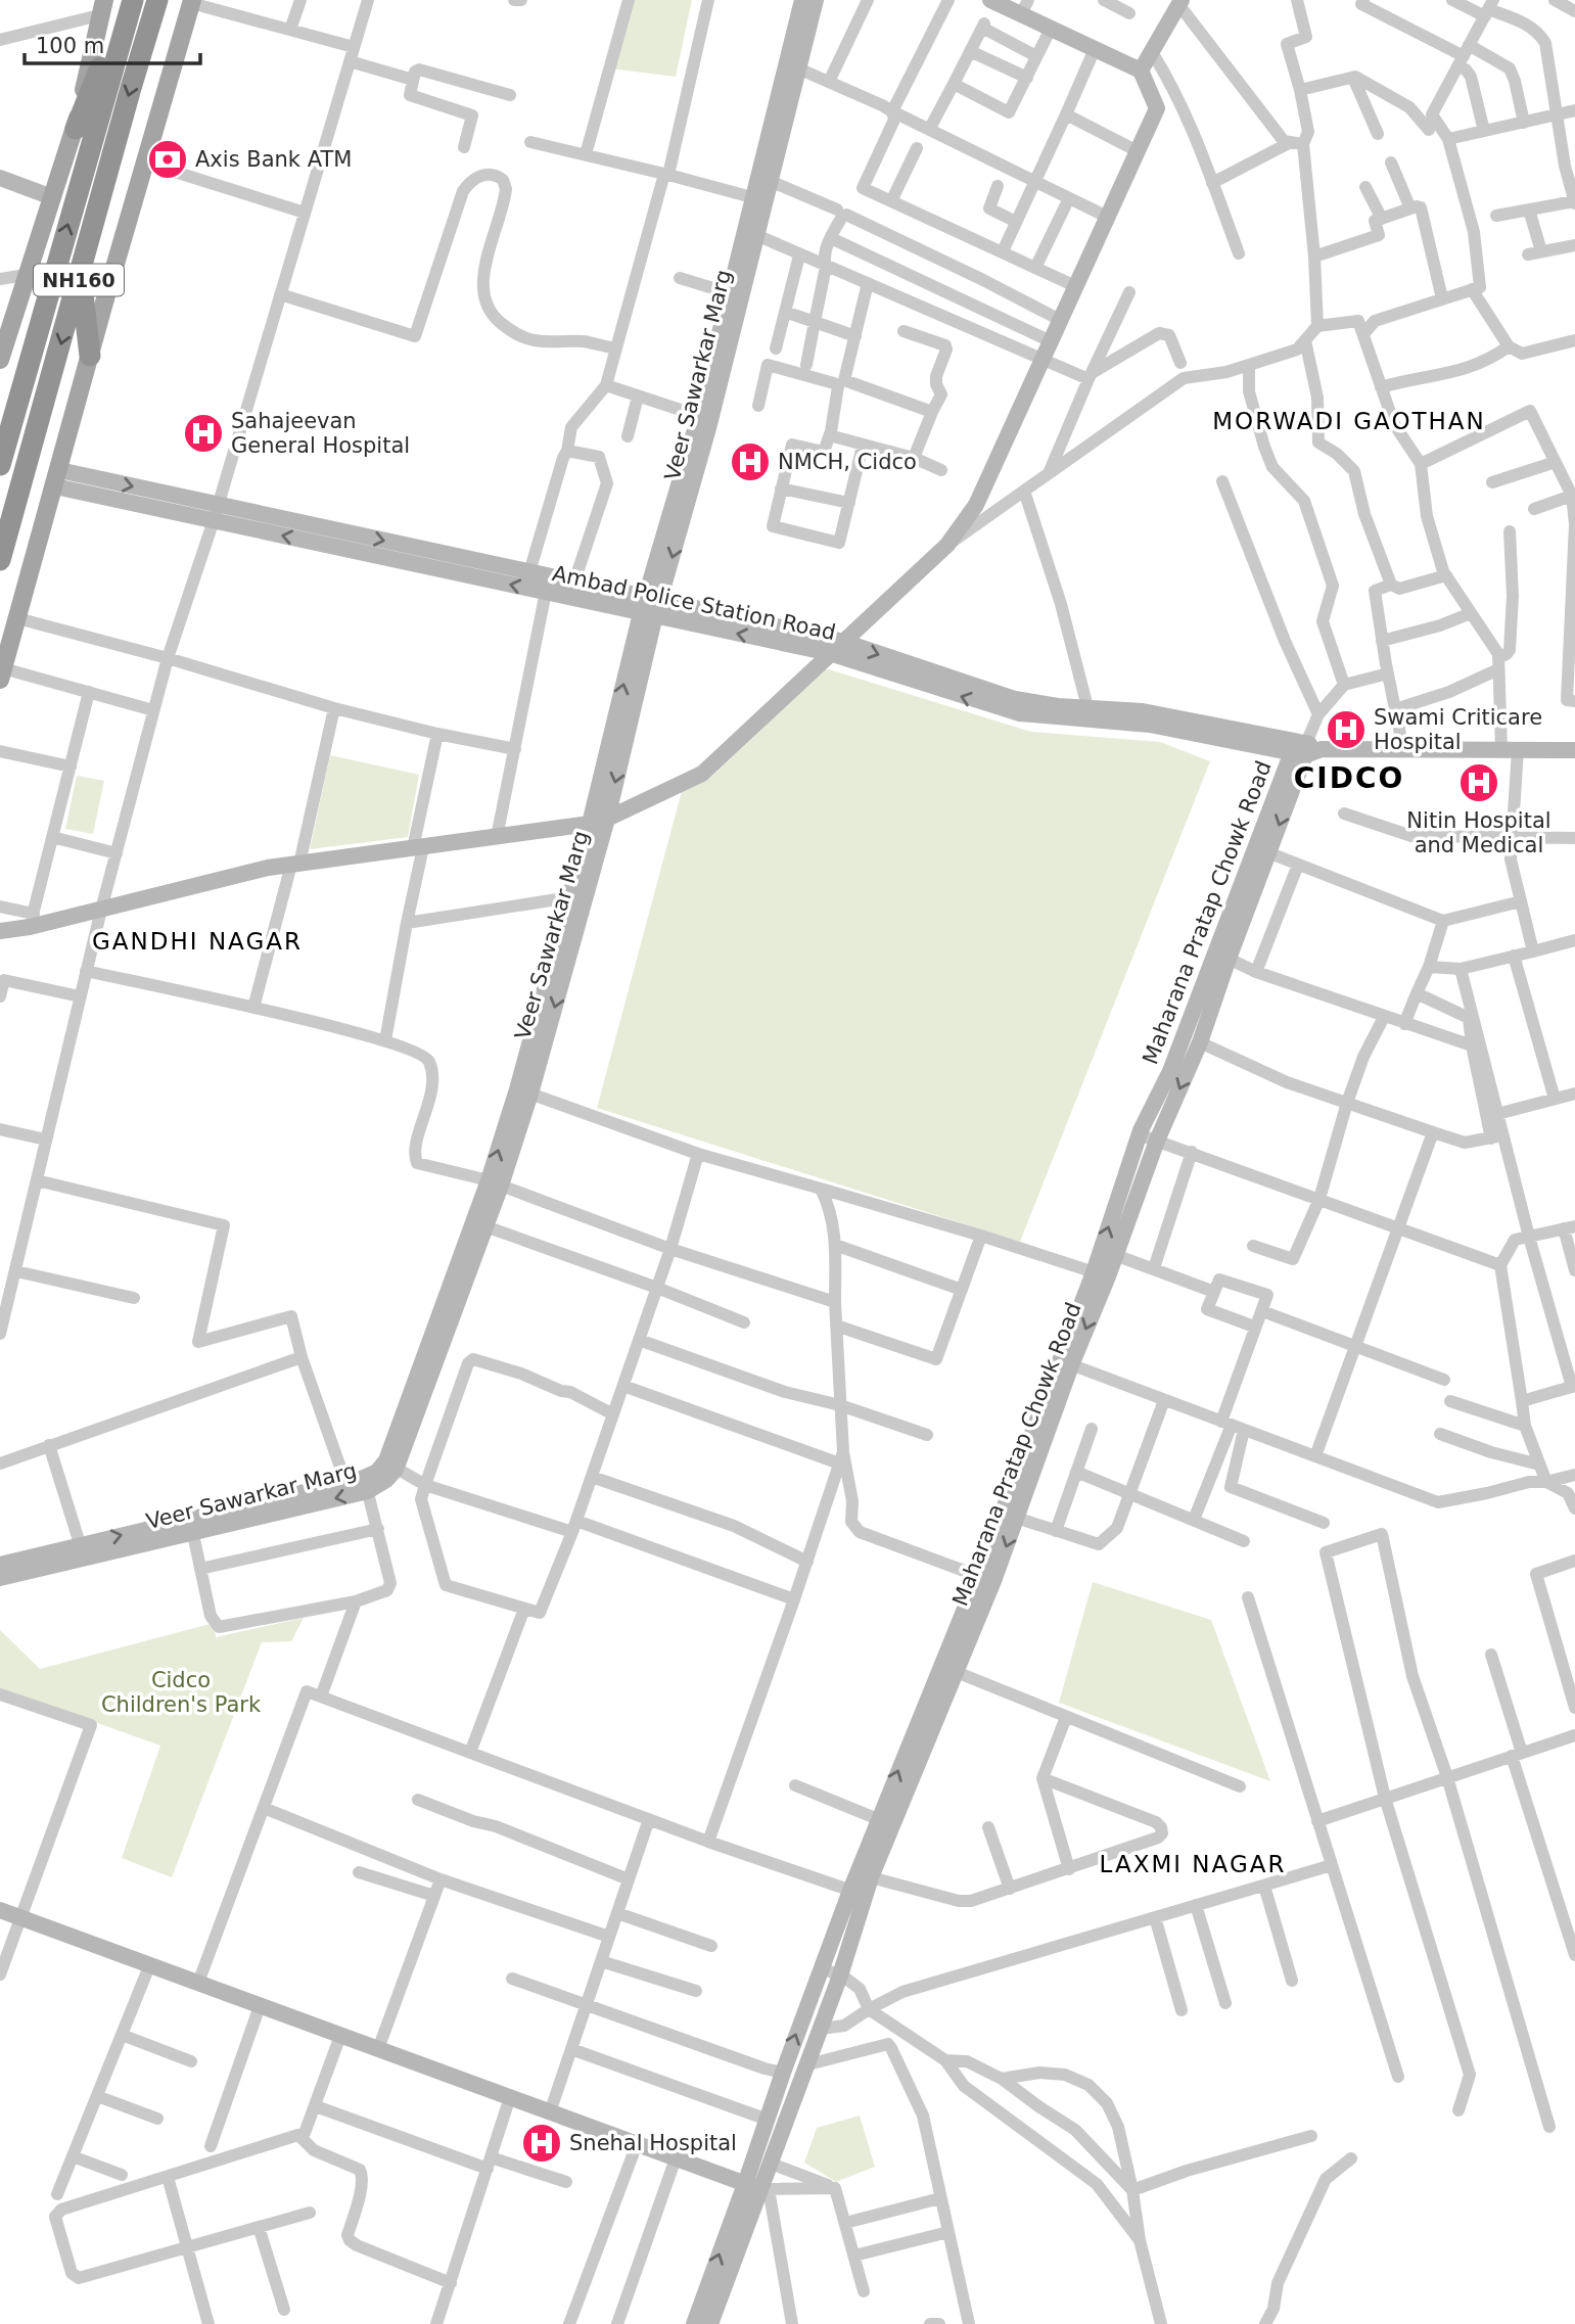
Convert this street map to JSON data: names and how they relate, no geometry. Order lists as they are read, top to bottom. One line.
{"streets":{"highway":["NH160"],"street":["Veer Sawarkar Marg","Ambad Police Station Road","Maharana Pratap Chowk Road"]},"crossings":[["Veer Sawarkar Marg","Ambad Police Station Road"],["Ambad Police Station Road","Maharana Pratap Chowk Road"]],"districts":["MORWADI GAOTHAN","CIDCO","GANDHI NAGAR","LAXMI NAGAR"],"parks":["Cidco Children's Park"],"places":{"bank":["Axis Bank ATM"],"hospital":["Sahajeevan General Hospital","NMCH, Cidco","Swami Criticare Hospital","Nitin Hospital and Medical","Snehal Hospital"]},"scale_bar":"100 m"}
